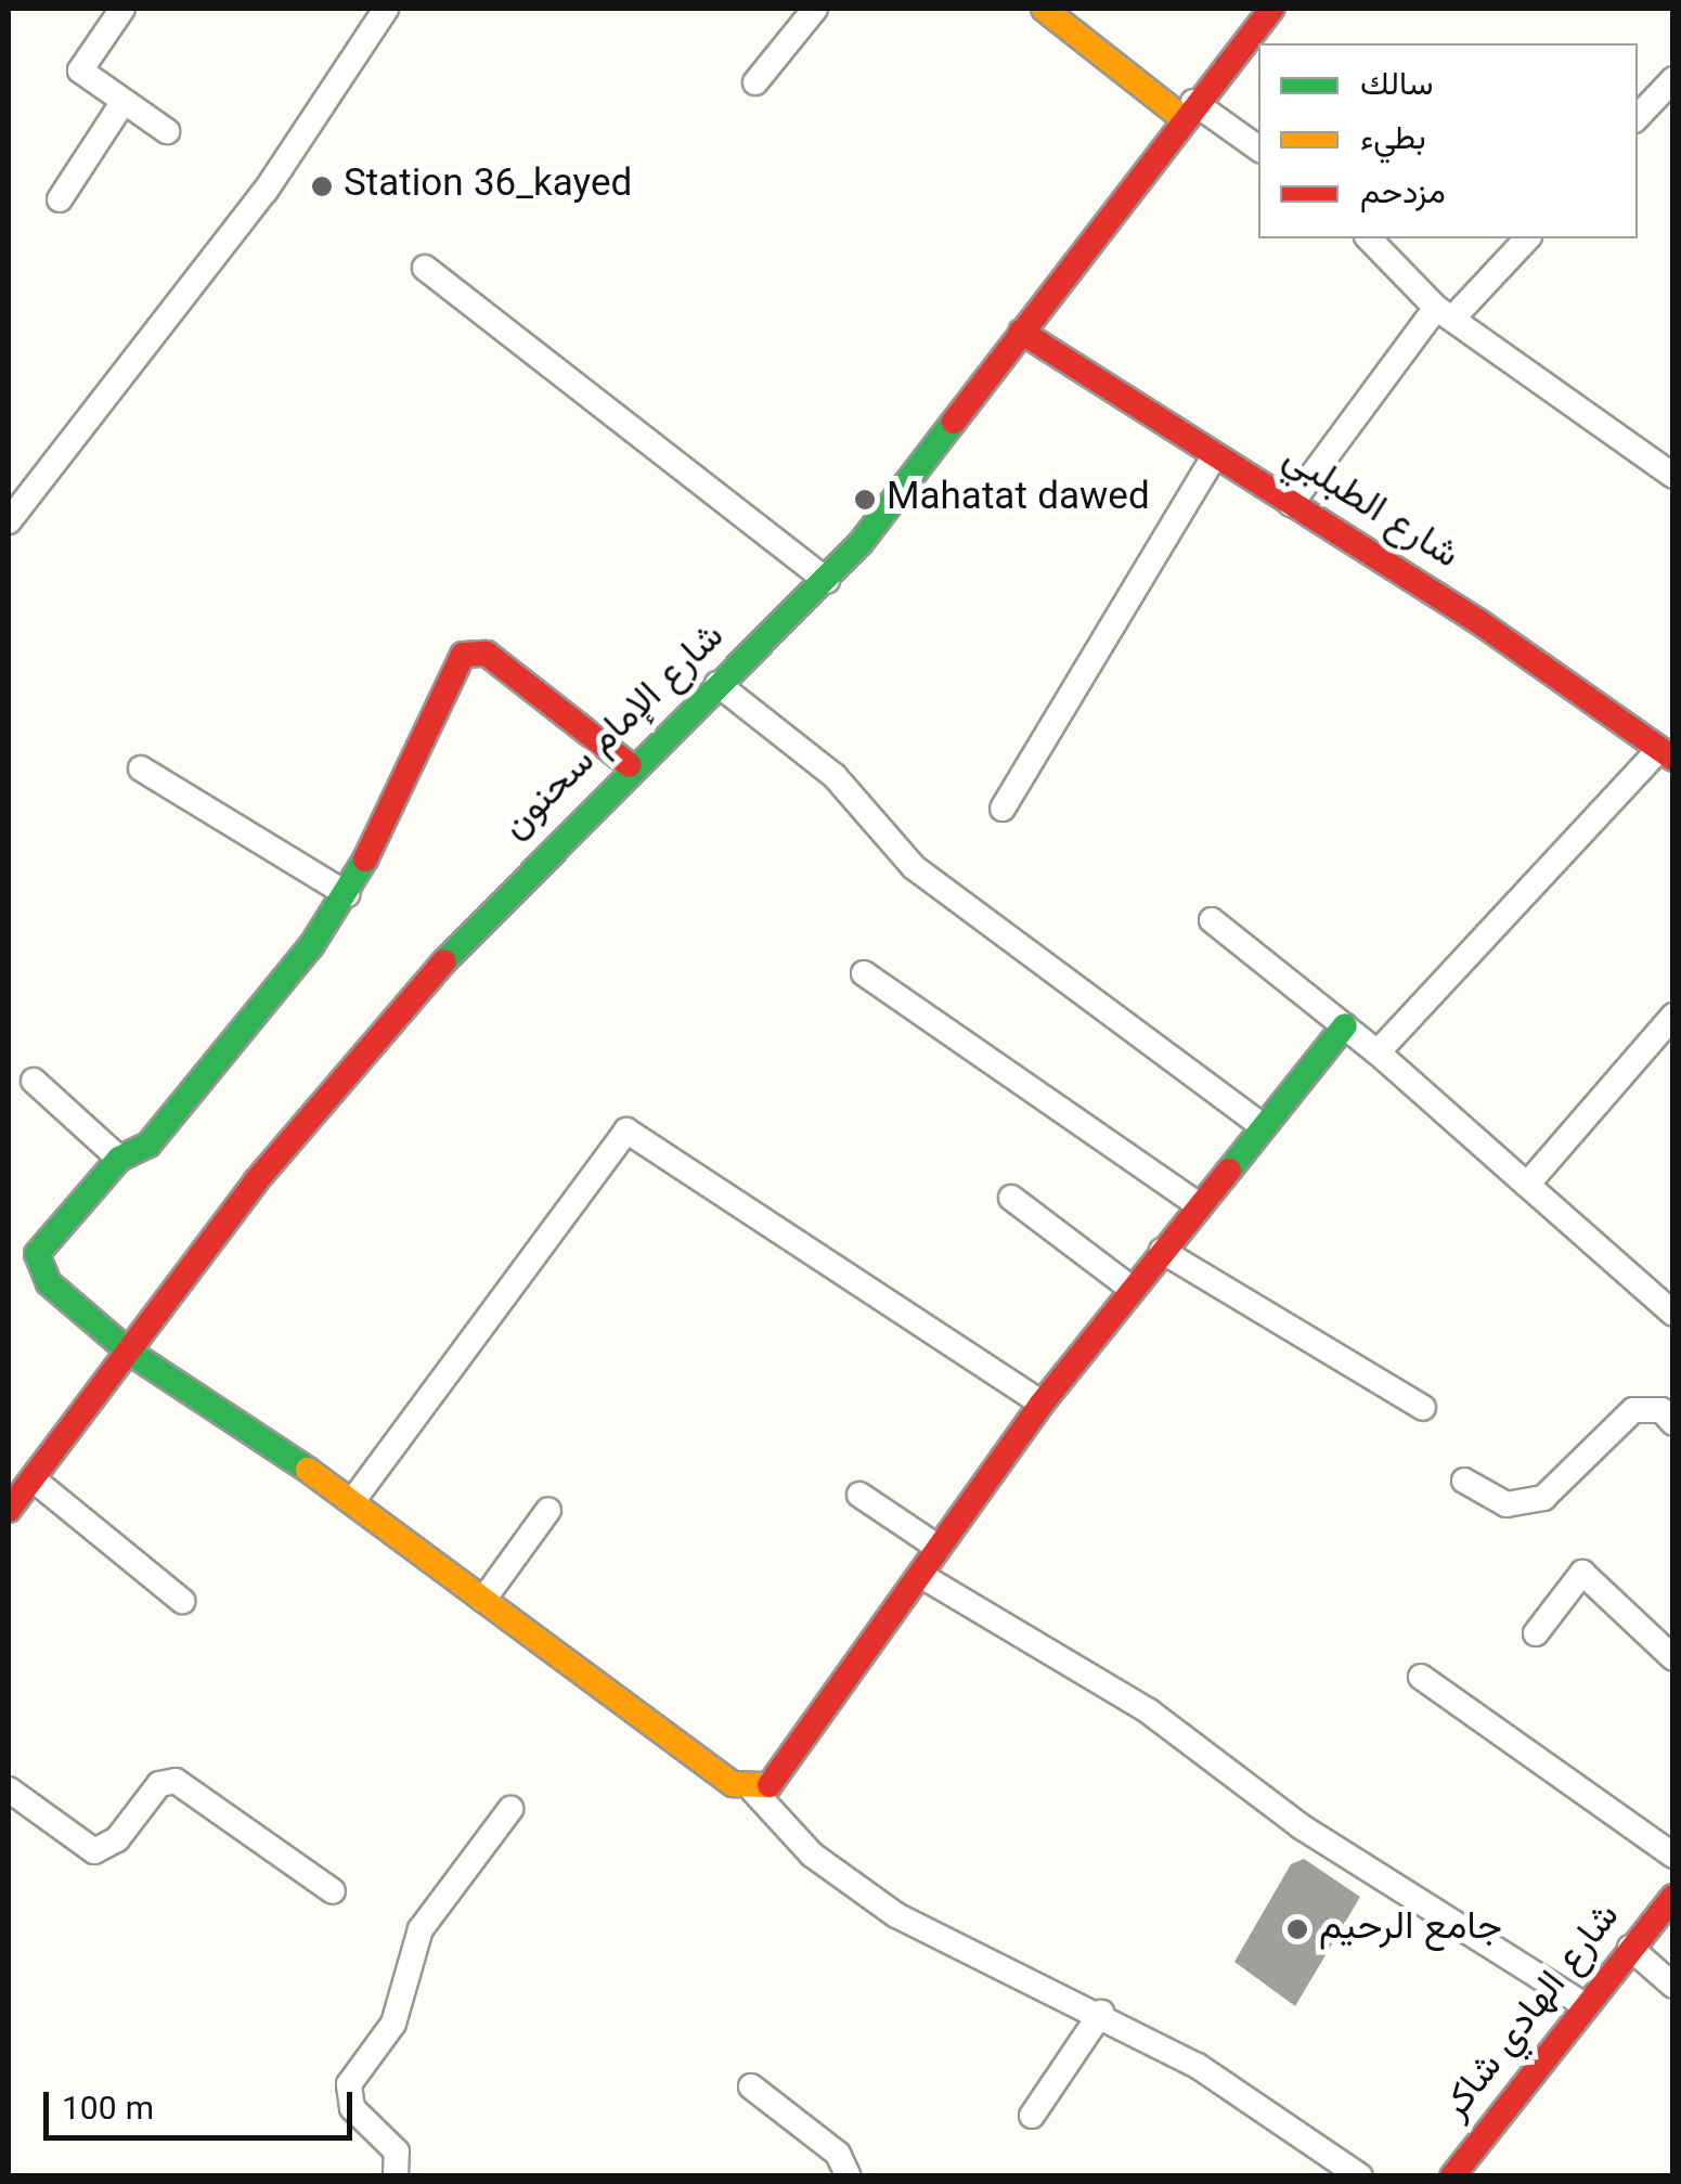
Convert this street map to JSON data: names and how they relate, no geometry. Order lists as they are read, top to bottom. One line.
{"streets":{"street":["شارع الطبلبي","شارع الإمام سحنون","شارع الهادي شاكر"]},"crossings":[["شارع الطبلبي","شارع الإمام سحنون"]],"places":["Station 36_kayed","Mahatat dawed","جامع الرحيم"],"legend":["سالك","بطيء","مزدحم"],"scale_bar":"100 m"}
